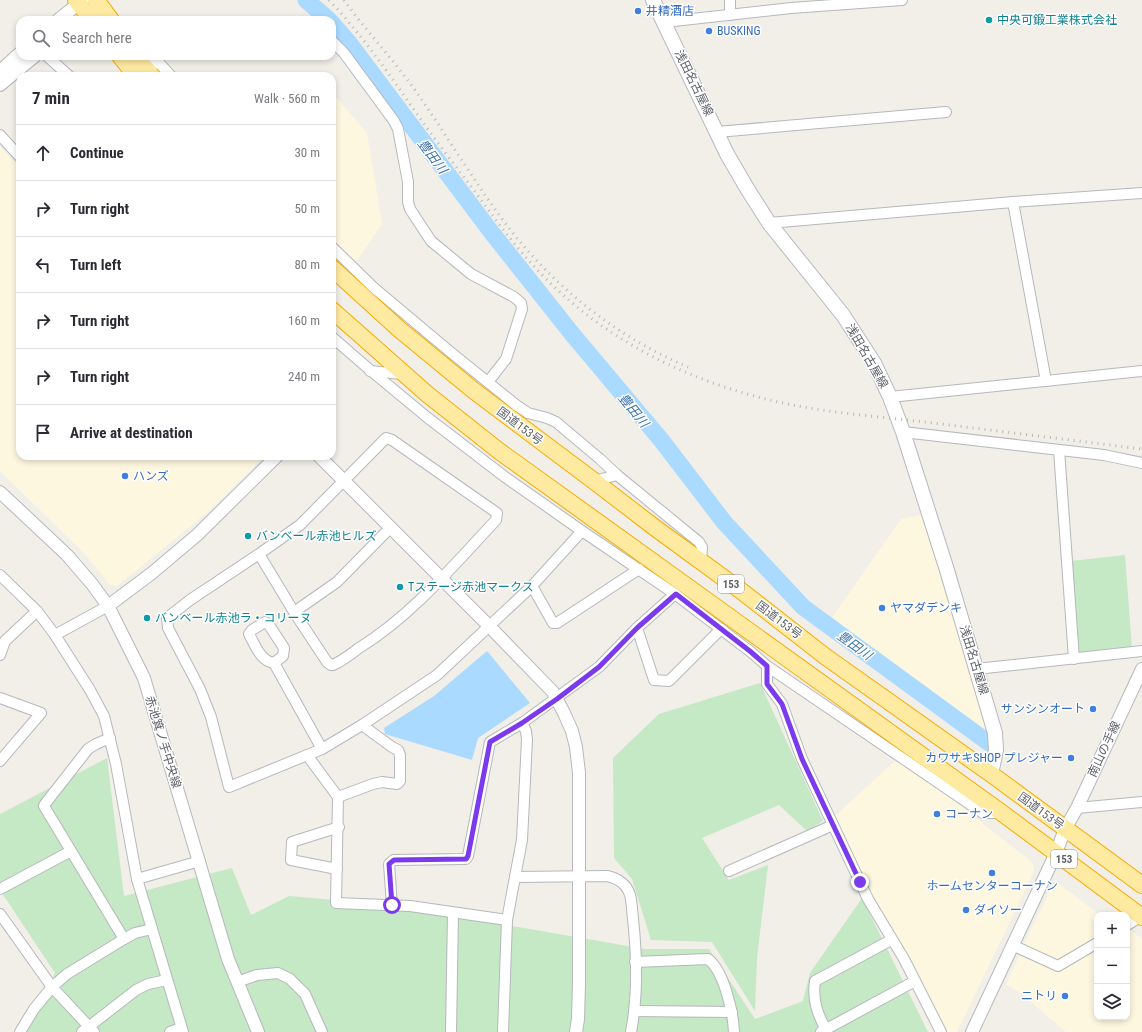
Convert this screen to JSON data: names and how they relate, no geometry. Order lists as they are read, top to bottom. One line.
{"streets":{"highway":["国道153号","153"],"main road":["浅田名古屋線"],"street":["赤池箕ノ手中央線","南山の手線"]},"crossings":[["浅田名古屋線","国道153号"],["国道153号","153"],["国道153号","南山の手線"]],"water":["豊田川"],"places":["井精酒店","中央可鍛工業株式会社","BUSKING","ハンズ","バンベール赤池ヒルズ","Tステージ赤池マークス","ヤマダデンキ","バンベール赤池ラ・コリーヌ","サンシンオート","カワサキSHOP プレジャー","コーナン","ホームセンターコーナン","ダイソー","ニトリ"],"page":{"search":"Search here","heading":["7 min","Walk · 560 m"],"list":[["Continue","30 m"],["Turn right","50 m"],["Turn left","80 m"],["Turn right","160 m"],["Turn right","240 m"],"Arrive at destination"],"map_buttons":["+","−"]}}
